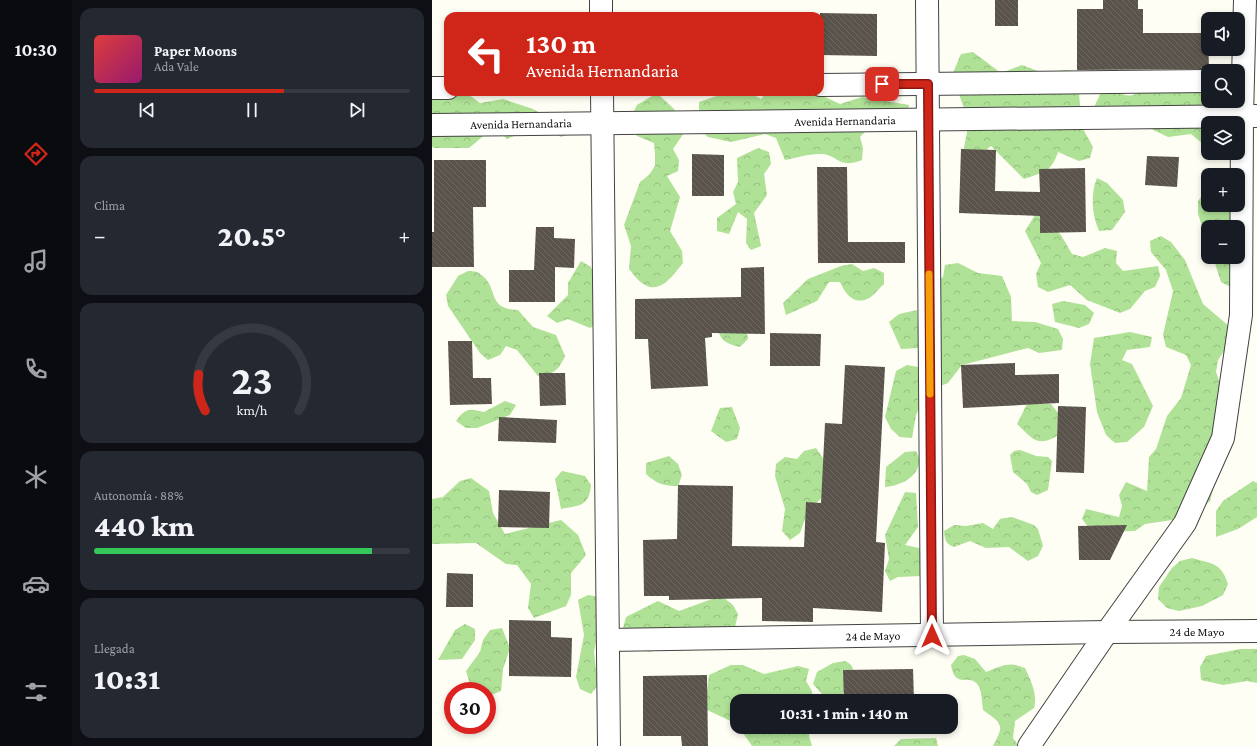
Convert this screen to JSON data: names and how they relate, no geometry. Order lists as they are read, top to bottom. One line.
{"streets":{"street":["Avenida Hernandaria","24 de Mayo"]},"page":{"tabs":"10:30","map_buttons":["+","−"],"turn":["130 m","Avenida Hernandaria"],"song":["Paper Moons","Ada Vale"],"tile":["Clima",["Autonomía · 88%","440 km"],["Llegada","10:31"]],"heat":["−","20.5°","+"],"limit":"30","trip":"10:31 · 1 min · 140 m","gauge":["23","km/h"]}}
